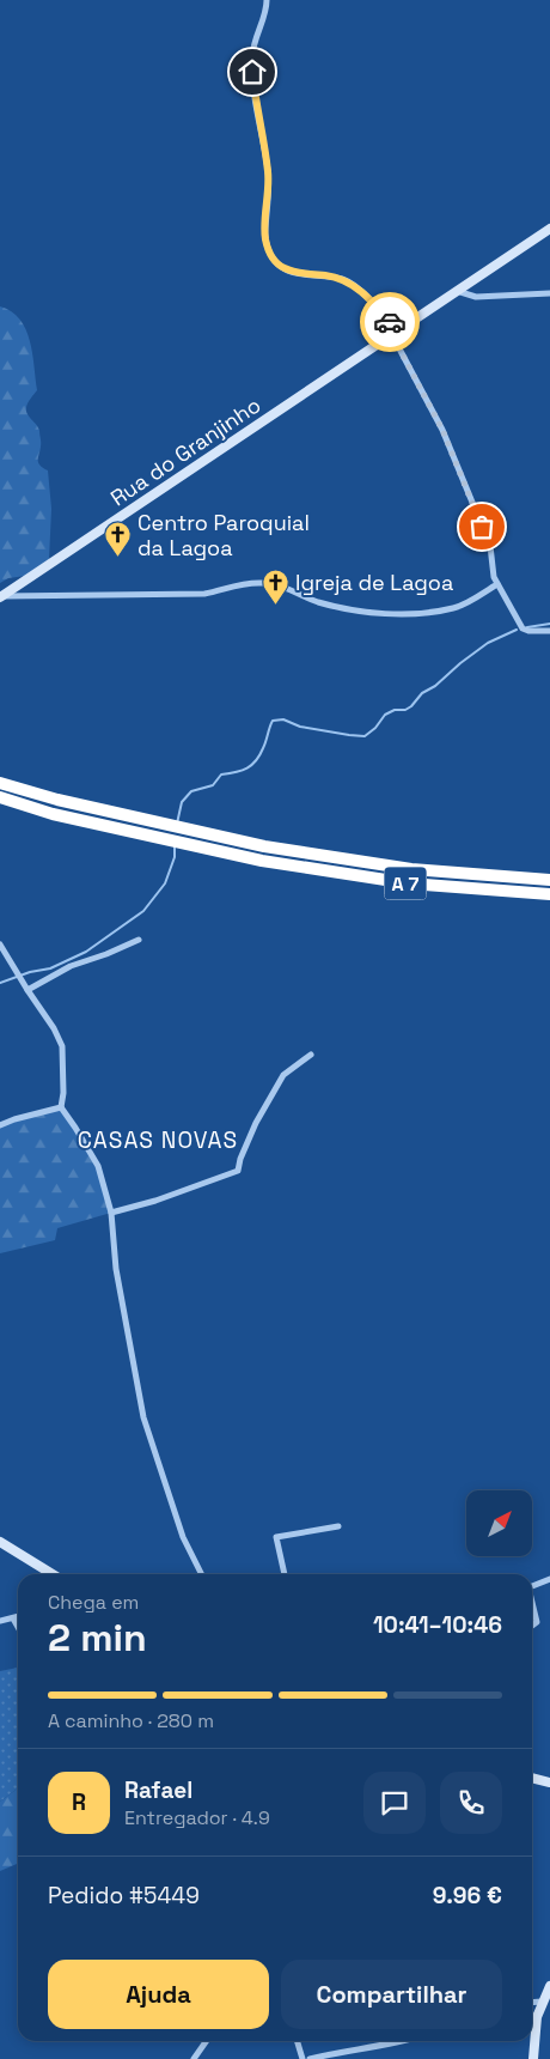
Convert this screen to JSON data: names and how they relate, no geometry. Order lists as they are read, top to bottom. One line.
{"streets":{"highway":["A 7"],"street":["Rua do Granjinho"]},"districts":["CASAS NOVAS"],"places":{"church":["Centro Paroquial da Lagoa","Igreja de Lagoa"]},"north":"top right","page":{"heading":["2 min","Chega em","10:41–10:46"],"panel":["Rafael","Entregador · 4.9","Pedido #5449","9.96 €"],"bar":"A caminho · 280 m","round":"R","buttons":["Ajuda","Compartilhar"]}}
